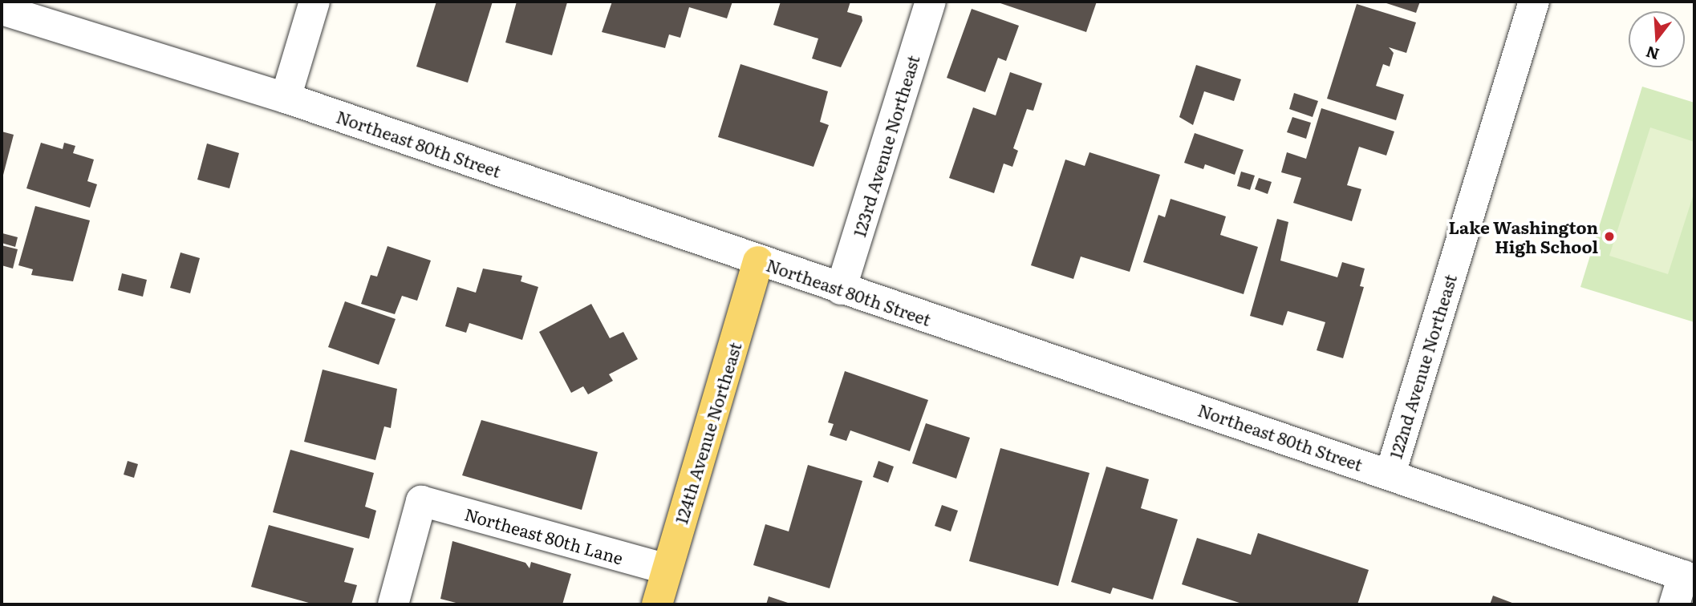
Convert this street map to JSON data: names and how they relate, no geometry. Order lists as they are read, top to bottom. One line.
{"streets":{"main road":["124th Avenue Northeast"],"street":["Northeast 80th Street","123rd Avenue Northeast","122nd Avenue Northeast","Northeast 80th Lane"]},"crossings":[["Northeast 80th Street","123rd Avenue Northeast"],["Northeast 80th Street","122nd Avenue Northeast"],["Northeast 80th Street","124th Avenue Northeast"],["124th Avenue Northeast","Northeast 80th Lane"]],"places":["Lake Washington High School"],"north":"bottom"}
